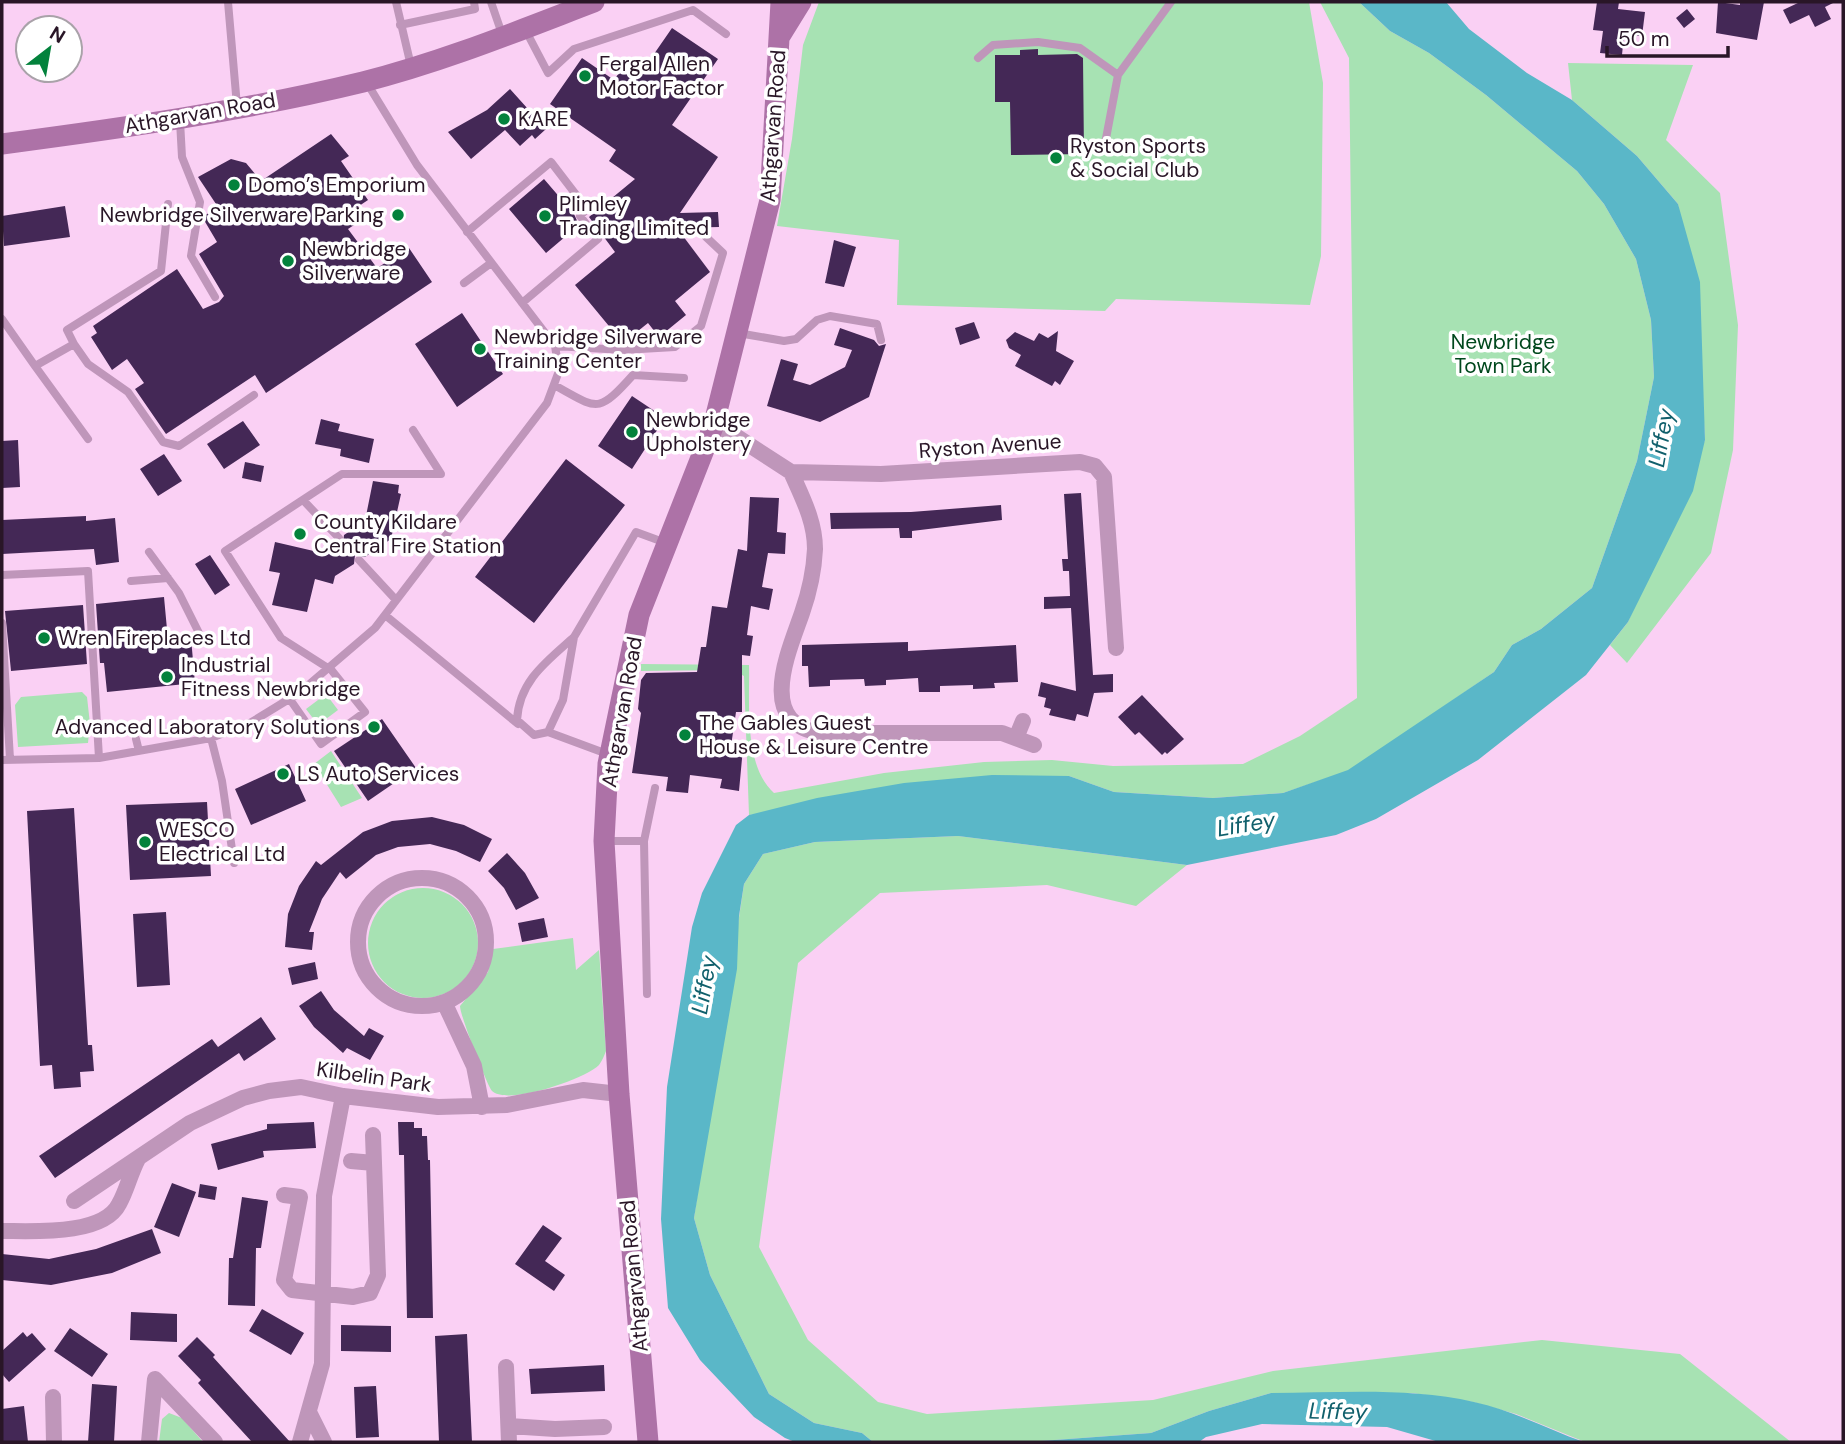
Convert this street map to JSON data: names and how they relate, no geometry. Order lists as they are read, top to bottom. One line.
{"streets":{"main road":["Athgarvan Road"],"street":["Ryston Avenue","Kilbelin Park"]},"crossings":[["Athgarvan Road","Kilbelin Park"]],"water":["Liffey"],"parks":["Newbridge Town Park"],"places":["Fergal Allen Motor Factor","KARE","Ryston Sports & Social Club","Domo’s Emporium","Newbridge Silverware Parking","Plimley Trading Limited","Newbridge Silverware","Newbridge Silverware Training Center","Newbridge Upholstery","County Kildare Central Fire Station","Wren Fireplaces Ltd","Industrial Fitness Newbridge","Advanced Laboratory Solutions","The Gables Guest House & Leisure Centre","LS Auto Services","WESCO Electrical Ltd"],"scale_bar":"50 m","north":"top right"}
